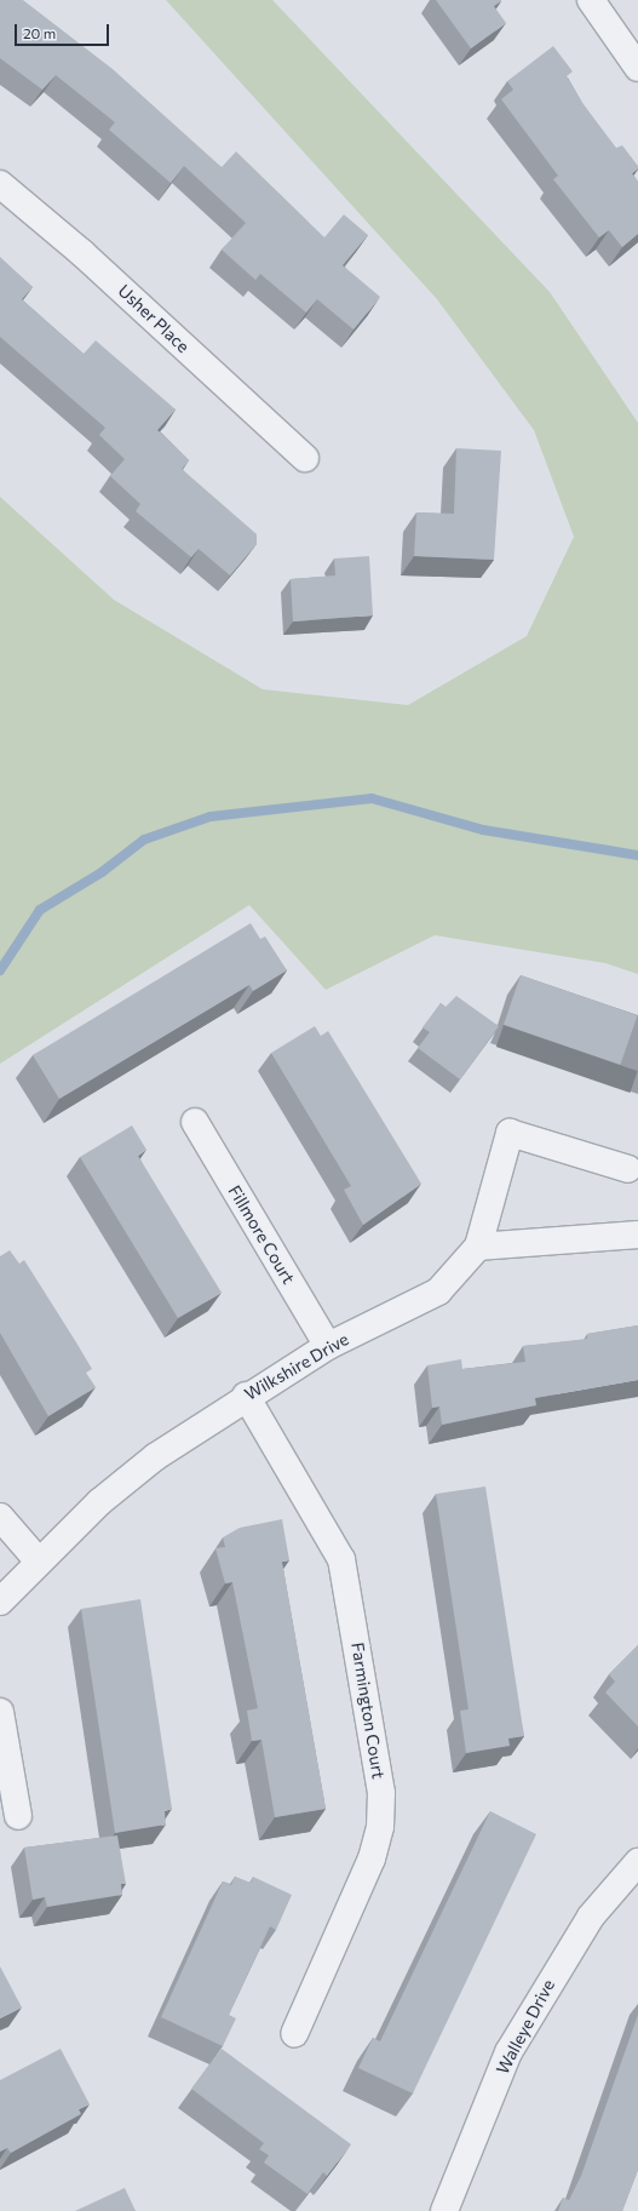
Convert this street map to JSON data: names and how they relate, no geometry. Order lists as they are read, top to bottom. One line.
{"streets":{"street":["Usher Place","Fillmore Court","Wilkshire Drive","Farmington Court","Walleye Drive"]},"crossings":[["Fillmore Court","Wilkshire Drive"],["Wilkshire Drive","Farmington Court"]],"scale_bar":"20 m"}
